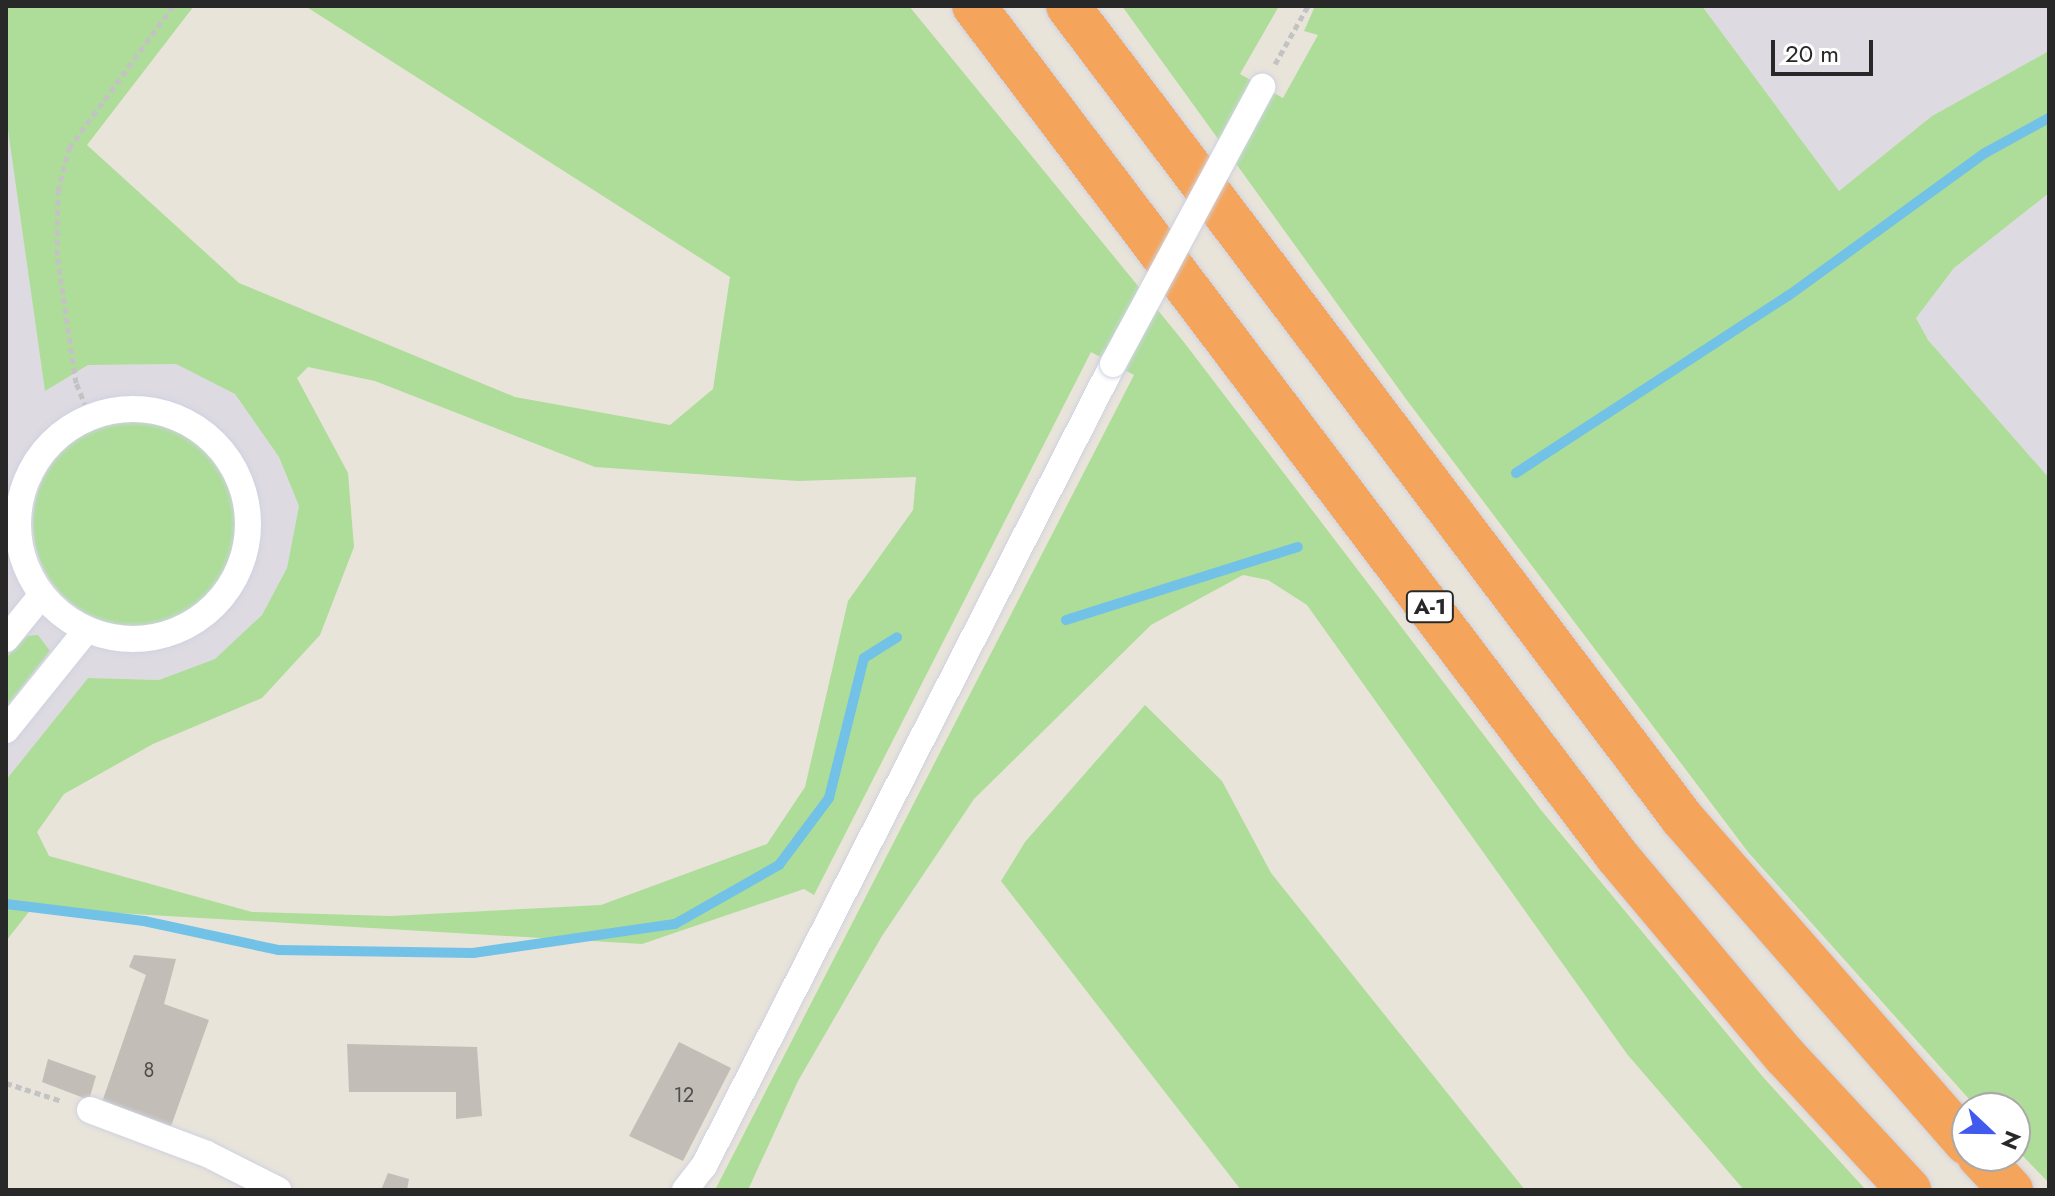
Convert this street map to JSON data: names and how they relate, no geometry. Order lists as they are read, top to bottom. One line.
{"streets":{"highway":["A-1"]},"house_numbers":["8","12"],"scale_bar":"20 m","north":"right"}
